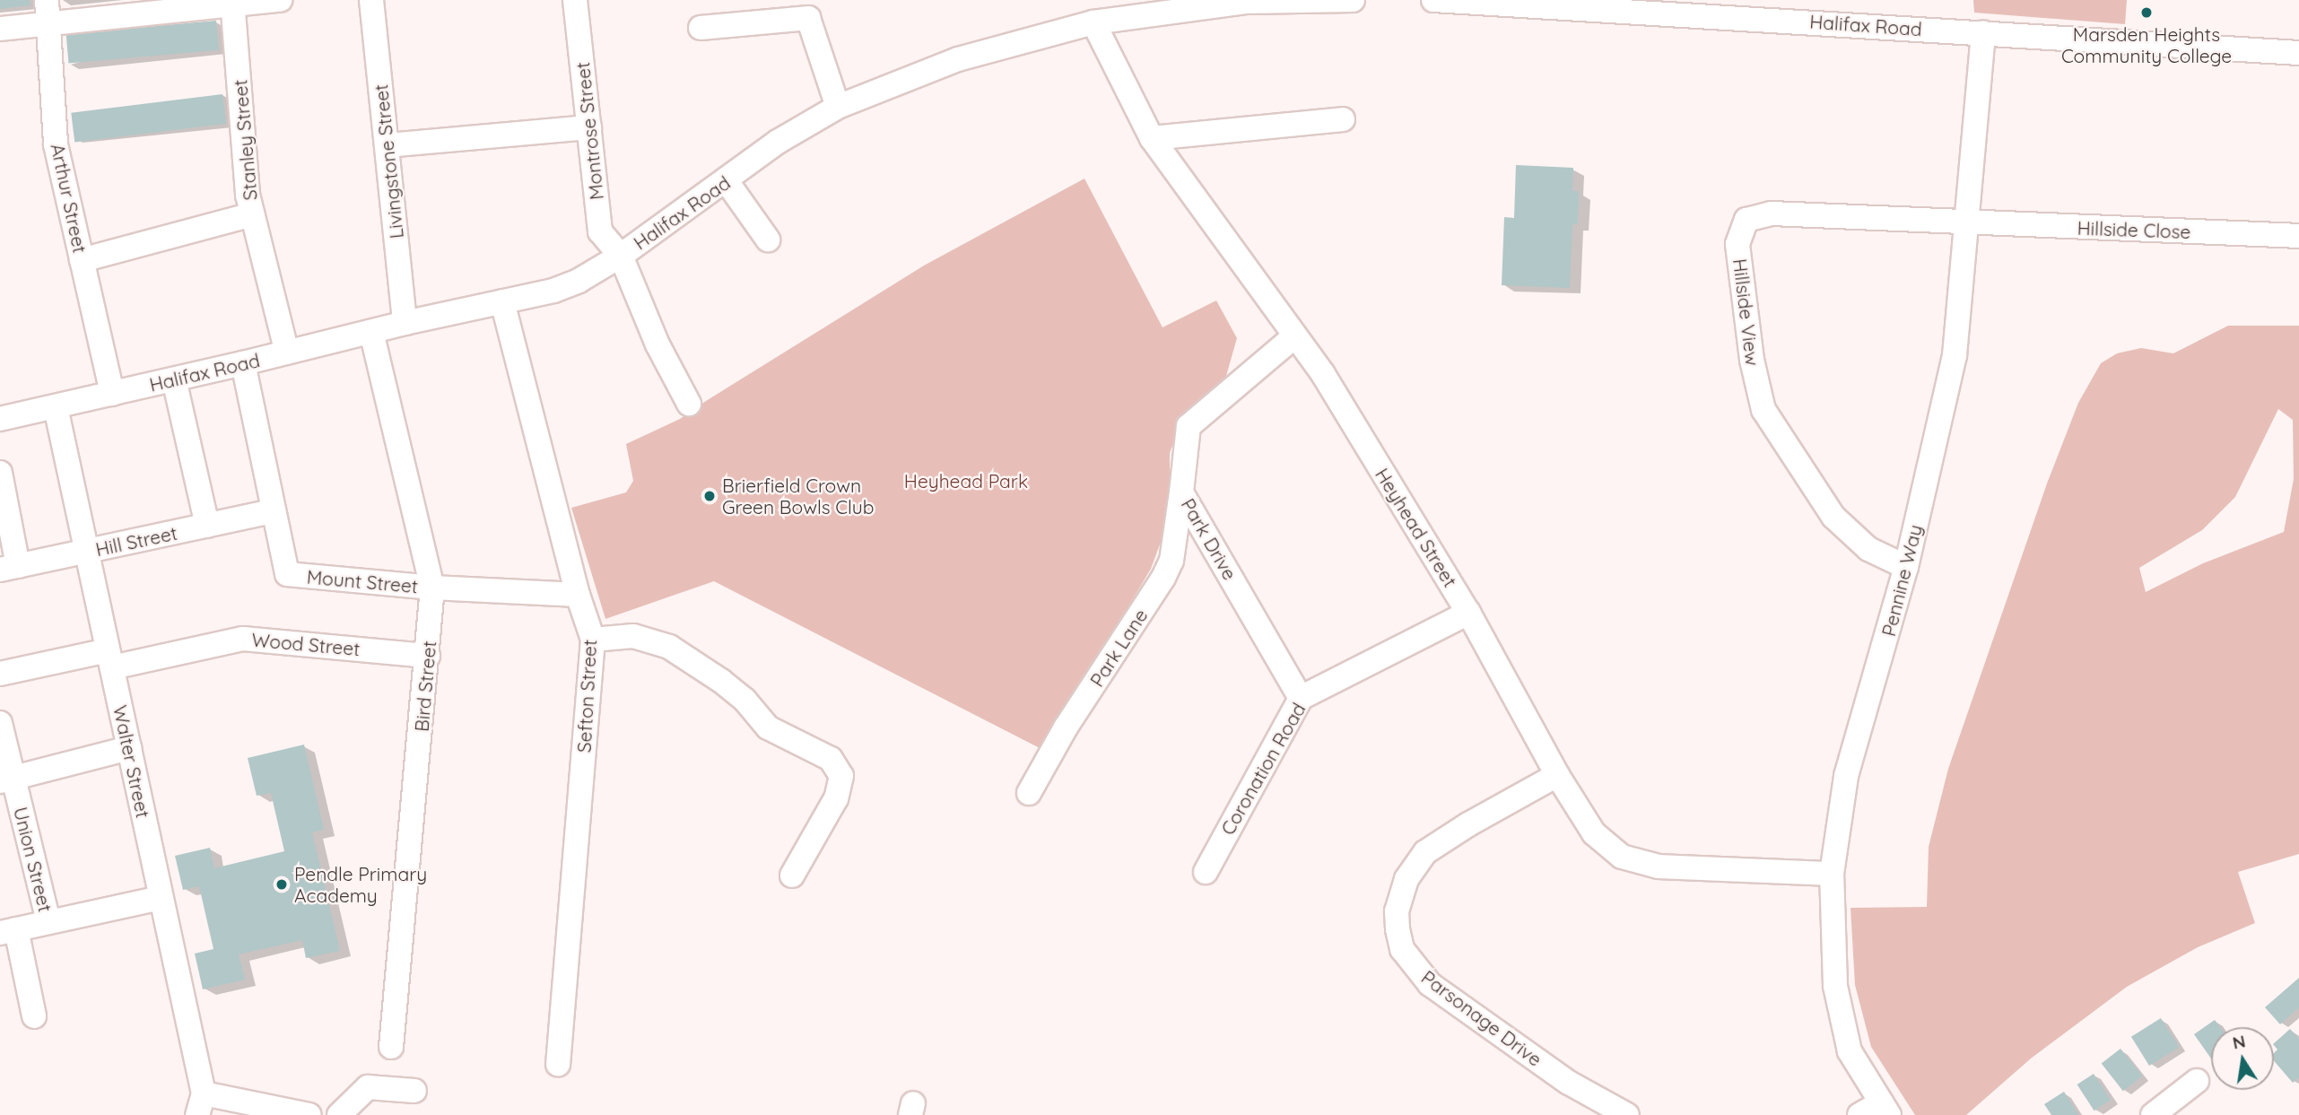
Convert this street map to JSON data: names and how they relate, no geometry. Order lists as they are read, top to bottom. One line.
{"streets":{"street":["Halifax Road","Montrose Street","Stanley Street","Livingstone Street","Arthur Street","Hillside Close","Hillside View","Heyhead Street","Park Drive","Hill Street","Pennine Way","Mount Street","Wood Street","Park Lane","Bird Street","Sefton Street","Walter Street","Coronation Road","Union Street","Parsonage Drive"]},"crossings":[["Halifax Road","Montrose Street"],["Halifax Road","Stanley Street"],["Halifax Road","Livingstone Street"],["Halifax Road","Arthur Street"],["Halifax Road","Heyhead Street"],["Halifax Road","Pennine Way"],["Halifax Road","Mount Street"],["Halifax Road","Bird Street"],["Halifax Road","Sefton Street"],["Halifax Road","Walter Street"],["Hillside Close","Hillside View"],["Hillside Close","Pennine Way"],["Hillside View","Pennine Way"],["Heyhead Street","Park Drive"],["Heyhead Street","Pennine Way"],["Heyhead Street","Coronation Road"],["Heyhead Street","Parsonage Drive"],["Park Drive","Park Lane"],["Park Drive","Coronation Road"],["Hill Street","Mount Street"],["Hill Street","Walter Street"],["Mount Street","Bird Street"],["Mount Street","Sefton Street"],["Wood Street","Bird Street"],["Wood Street","Walter Street"]],"parks":["Heyhead Park"],"places":["Marsden Heights Community College","Brierfield Crown Green Bowls Club","Pendle Primary Academy"],"north":"top"}
